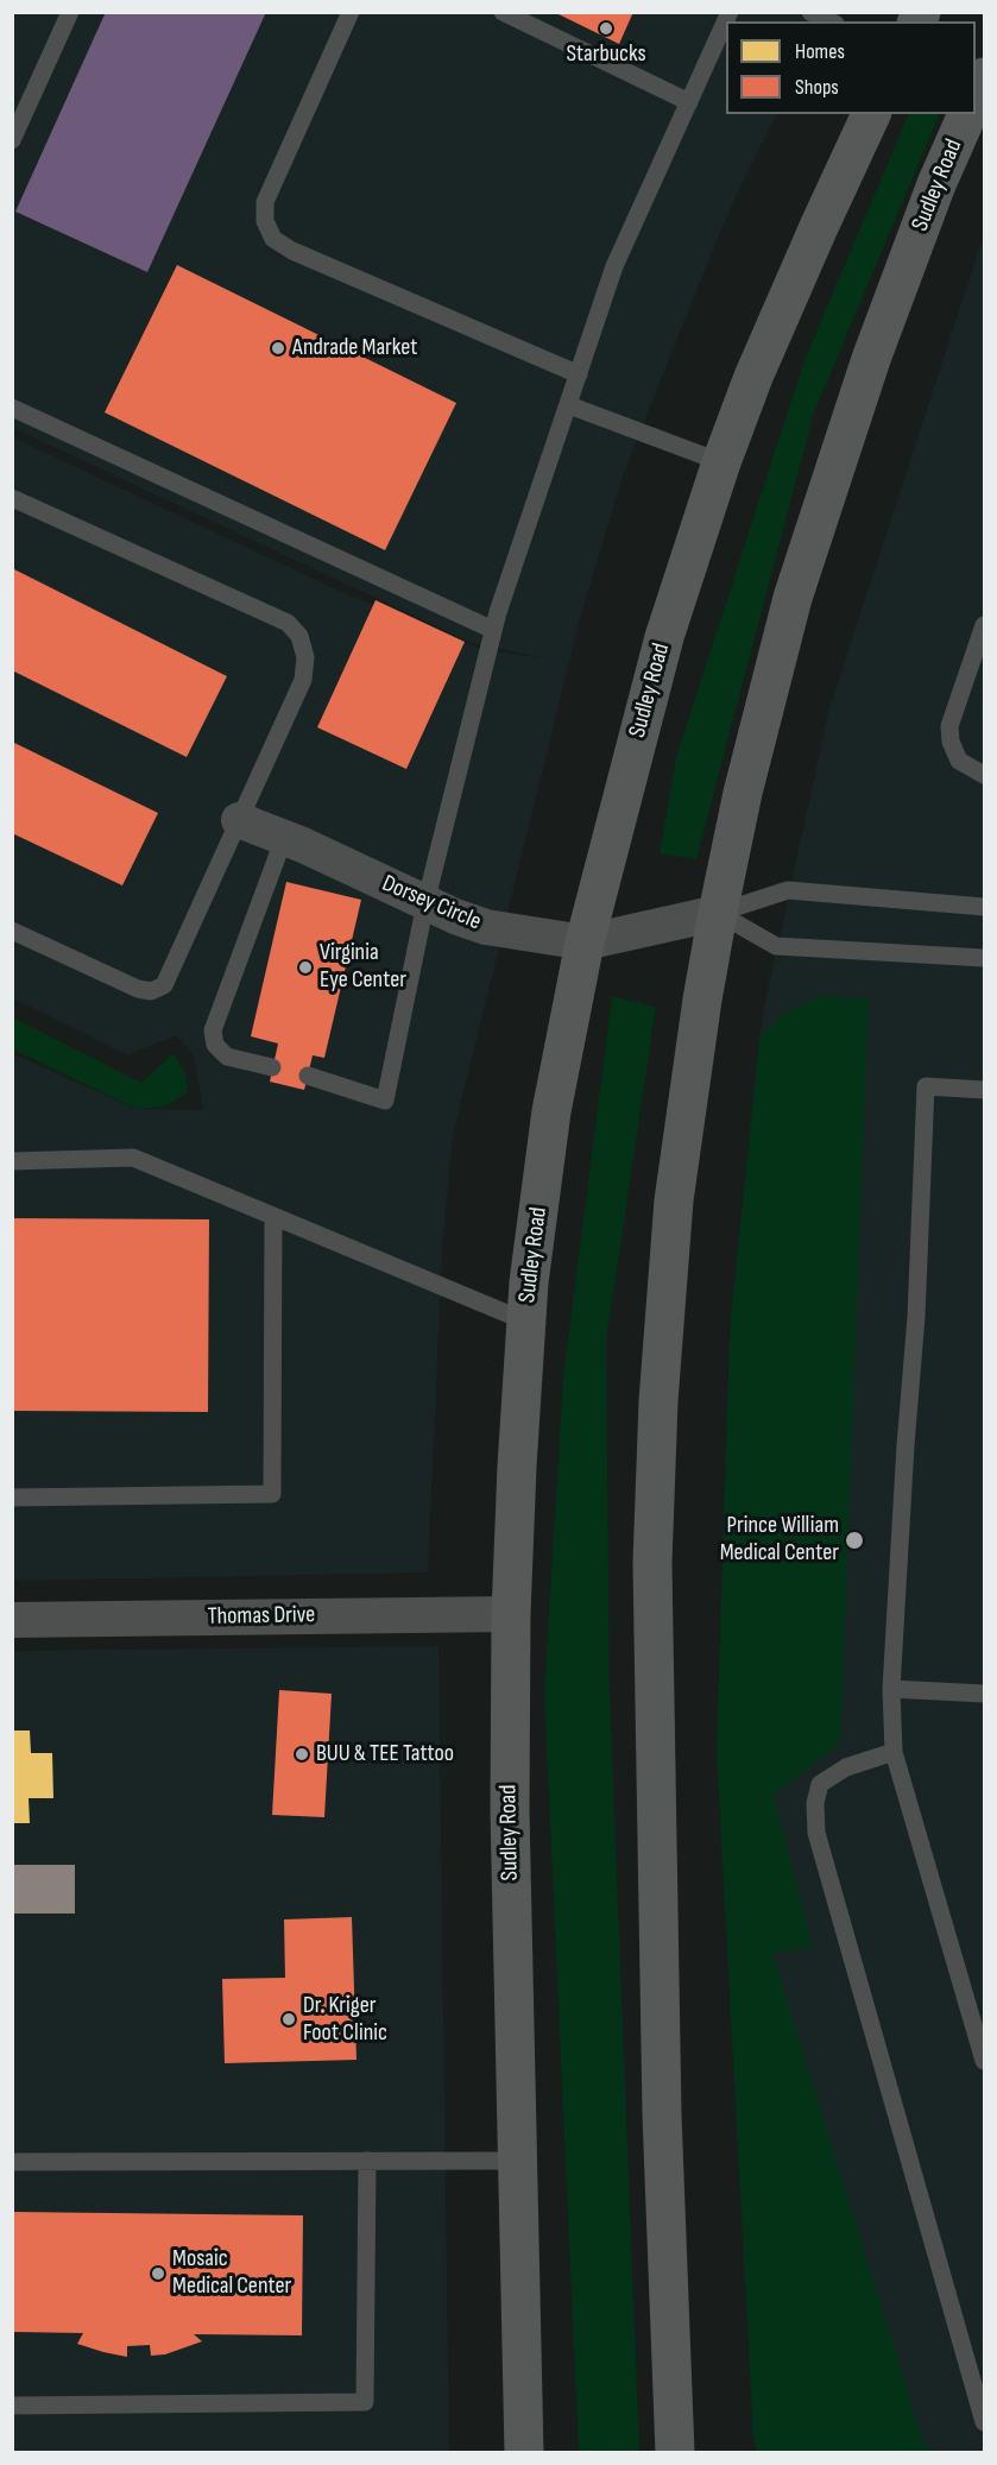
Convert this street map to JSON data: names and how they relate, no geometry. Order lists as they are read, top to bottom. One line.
{"streets":{"main road":["Sudley Road"],"street":["Dorsey Circle","Thomas Drive"]},"crossings":[["Sudley Road","Dorsey Circle"],["Sudley Road","Thomas Drive"]],"places":["Starbucks","Andrade Market","Virginia Eye Center","Prince William Medical Center","BUU & TEE Tattoo","Dr. Kriger Foot Clinic","Mosaic Medical Center"],"legend":["Homes","Shops"]}
